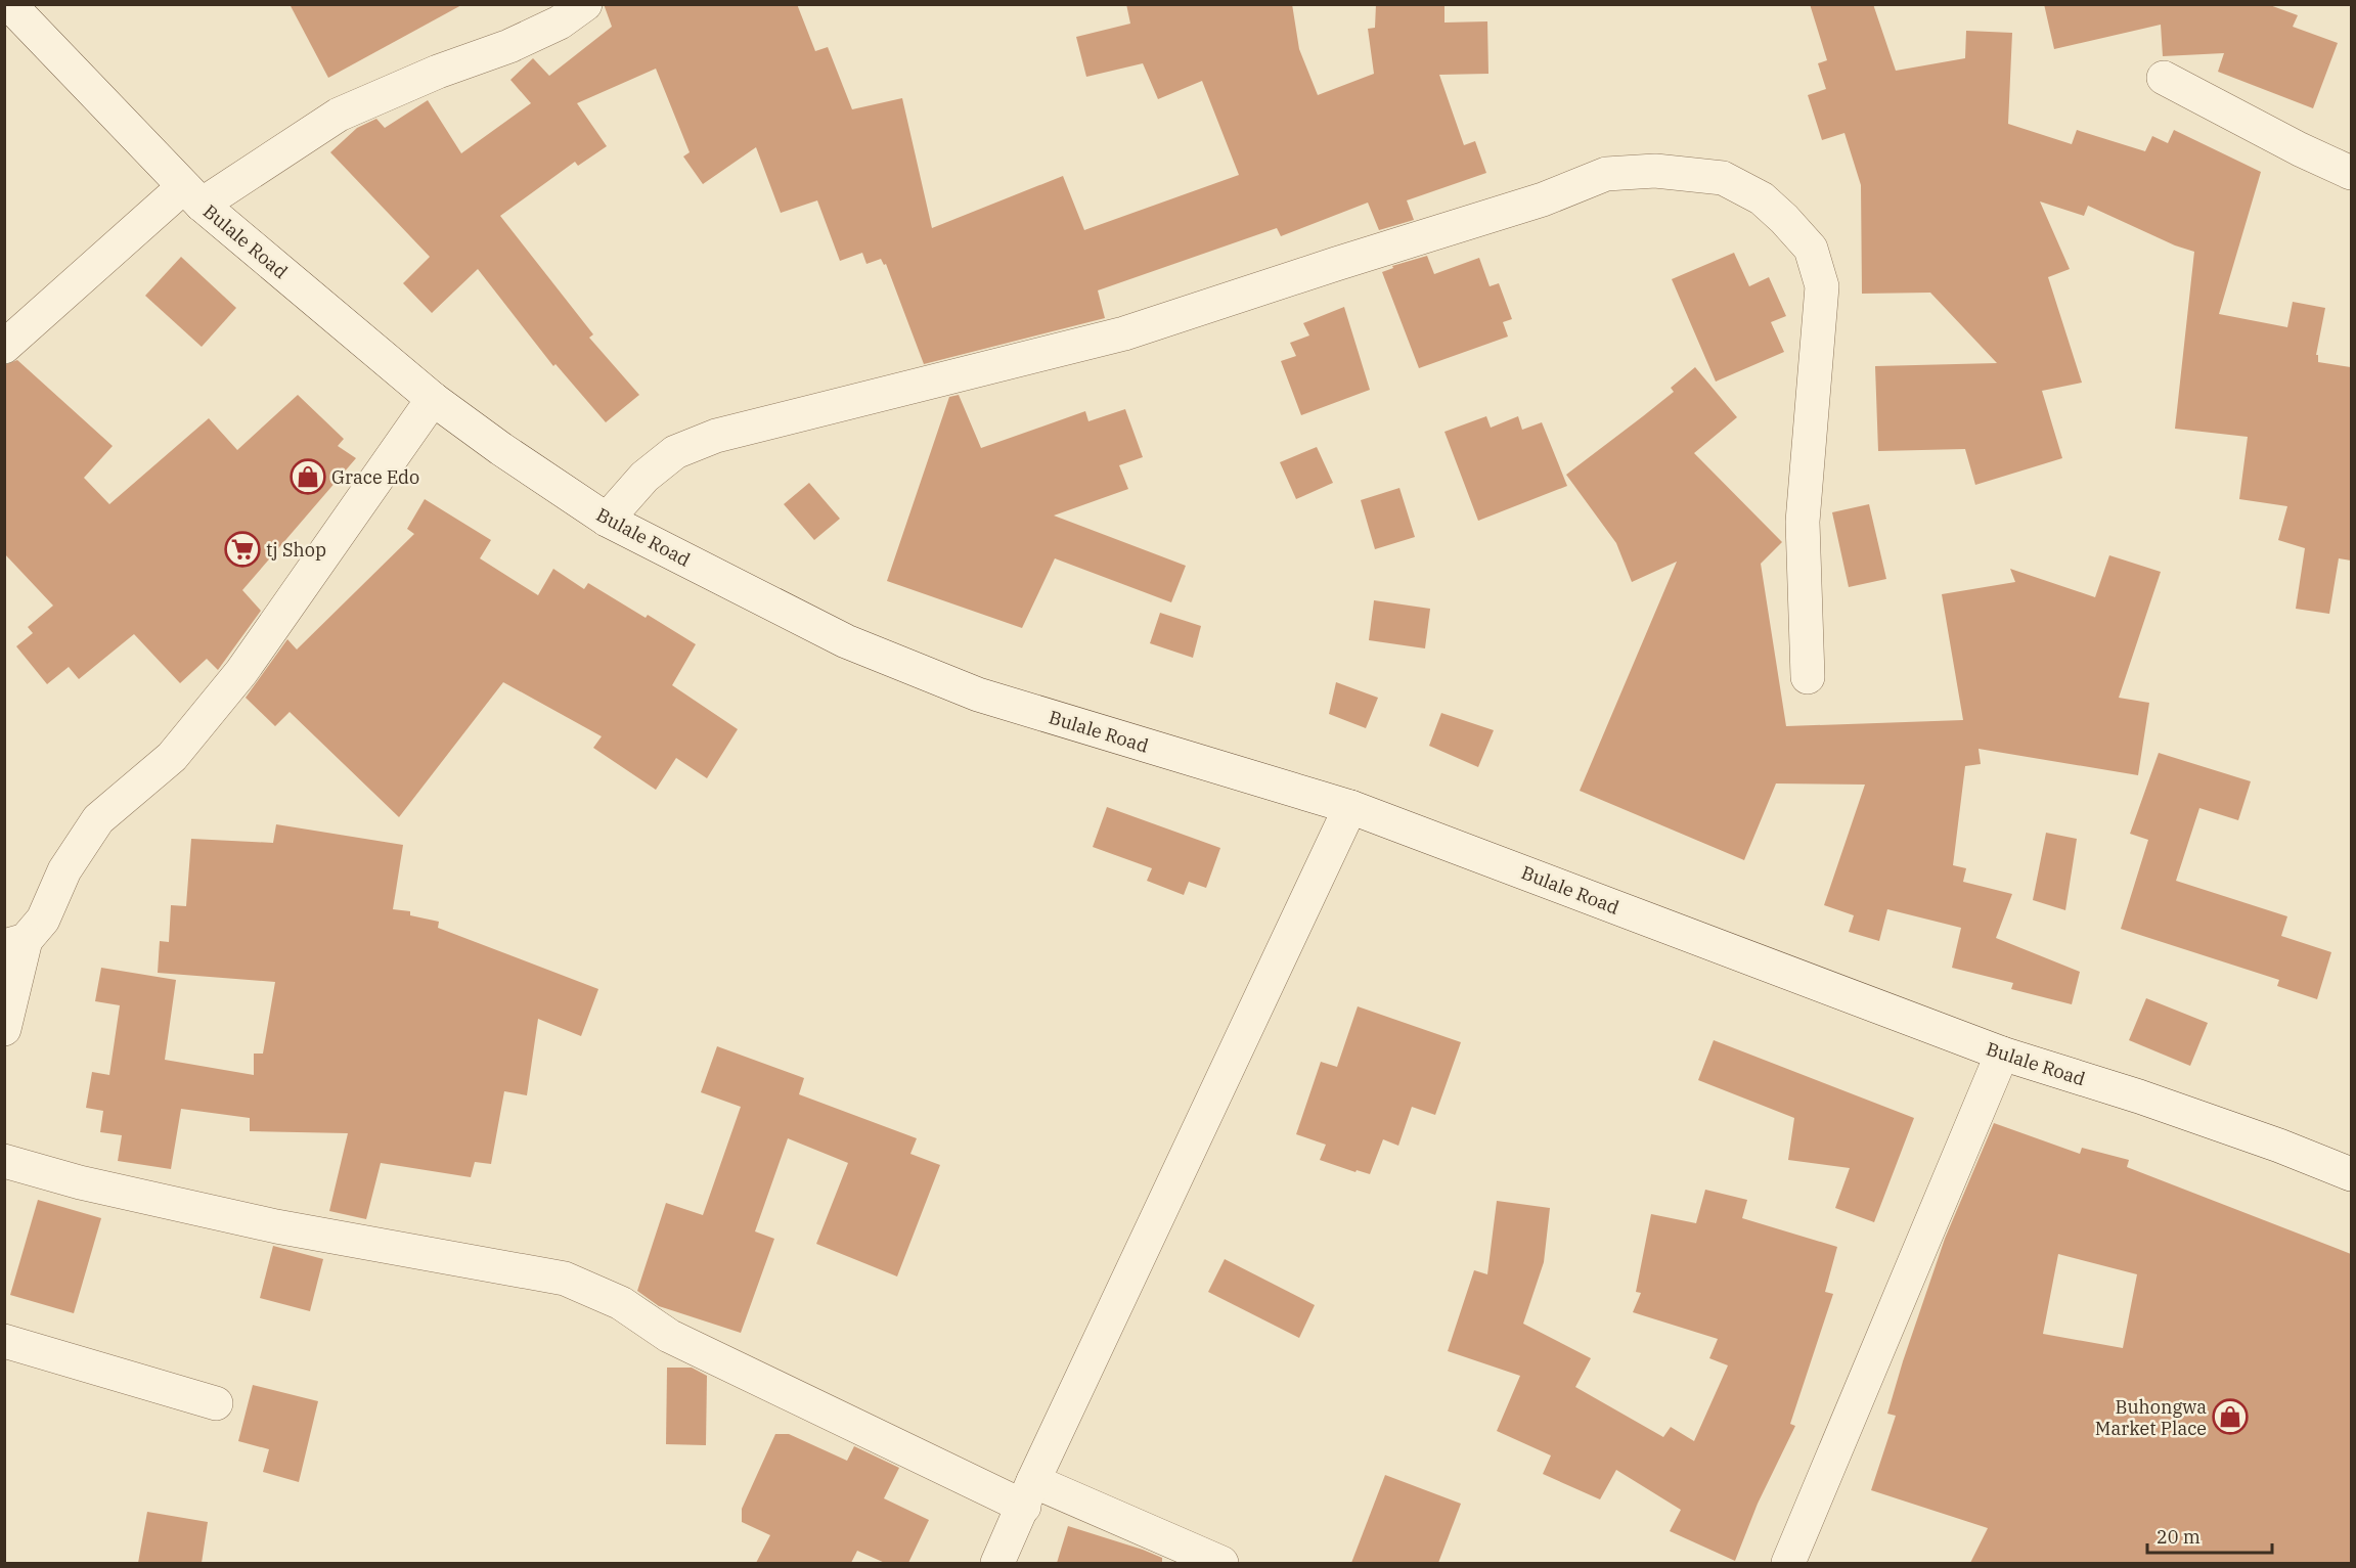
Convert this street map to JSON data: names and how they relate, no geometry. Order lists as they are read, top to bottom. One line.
{"streets":{"street":["Bulale Road"]},"places":{"shop":["Grace Edo","Buhongwa Market Place"],"supermarket":["tj Shop"]},"scale_bar":"20 m"}
